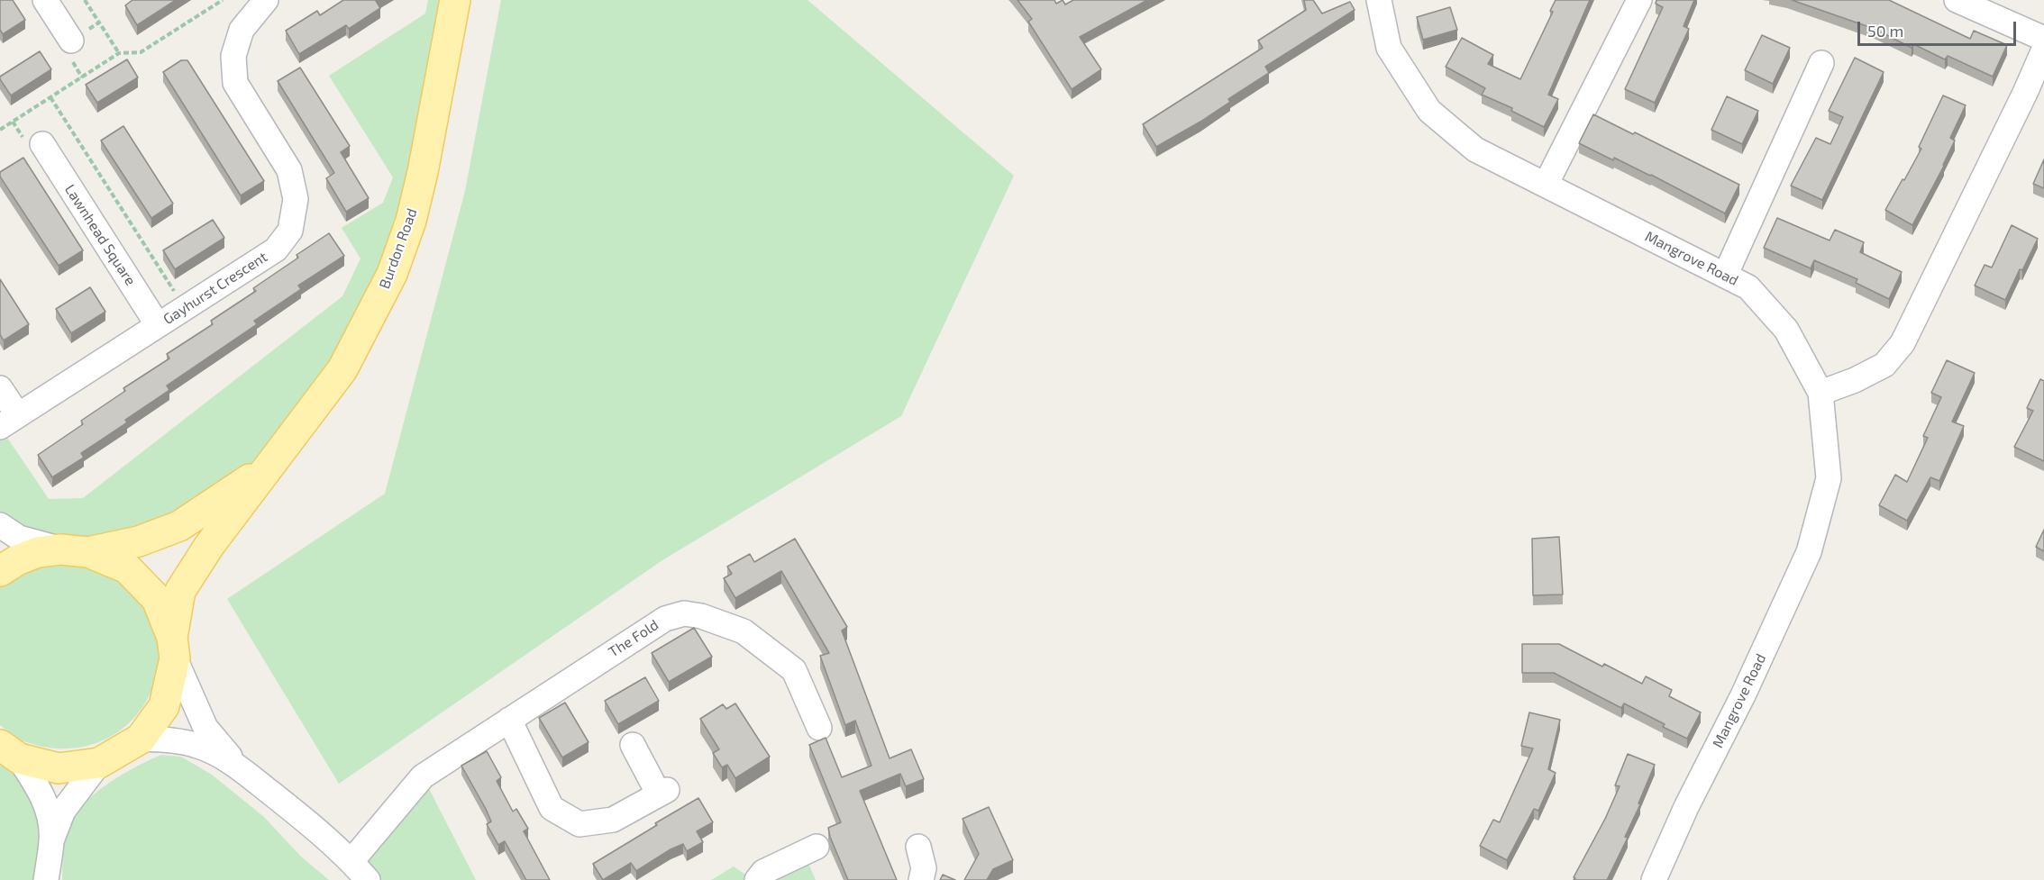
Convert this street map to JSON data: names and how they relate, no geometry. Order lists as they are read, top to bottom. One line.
{"streets":{"main road":["Burdon Road"],"street":["Lawnhead Square","Mangrove Road","Gayhurst Crescent","The Fold"]},"crossings":[["Lawnhead Square","Gayhurst Crescent"]],"scale_bar":"50 m"}
